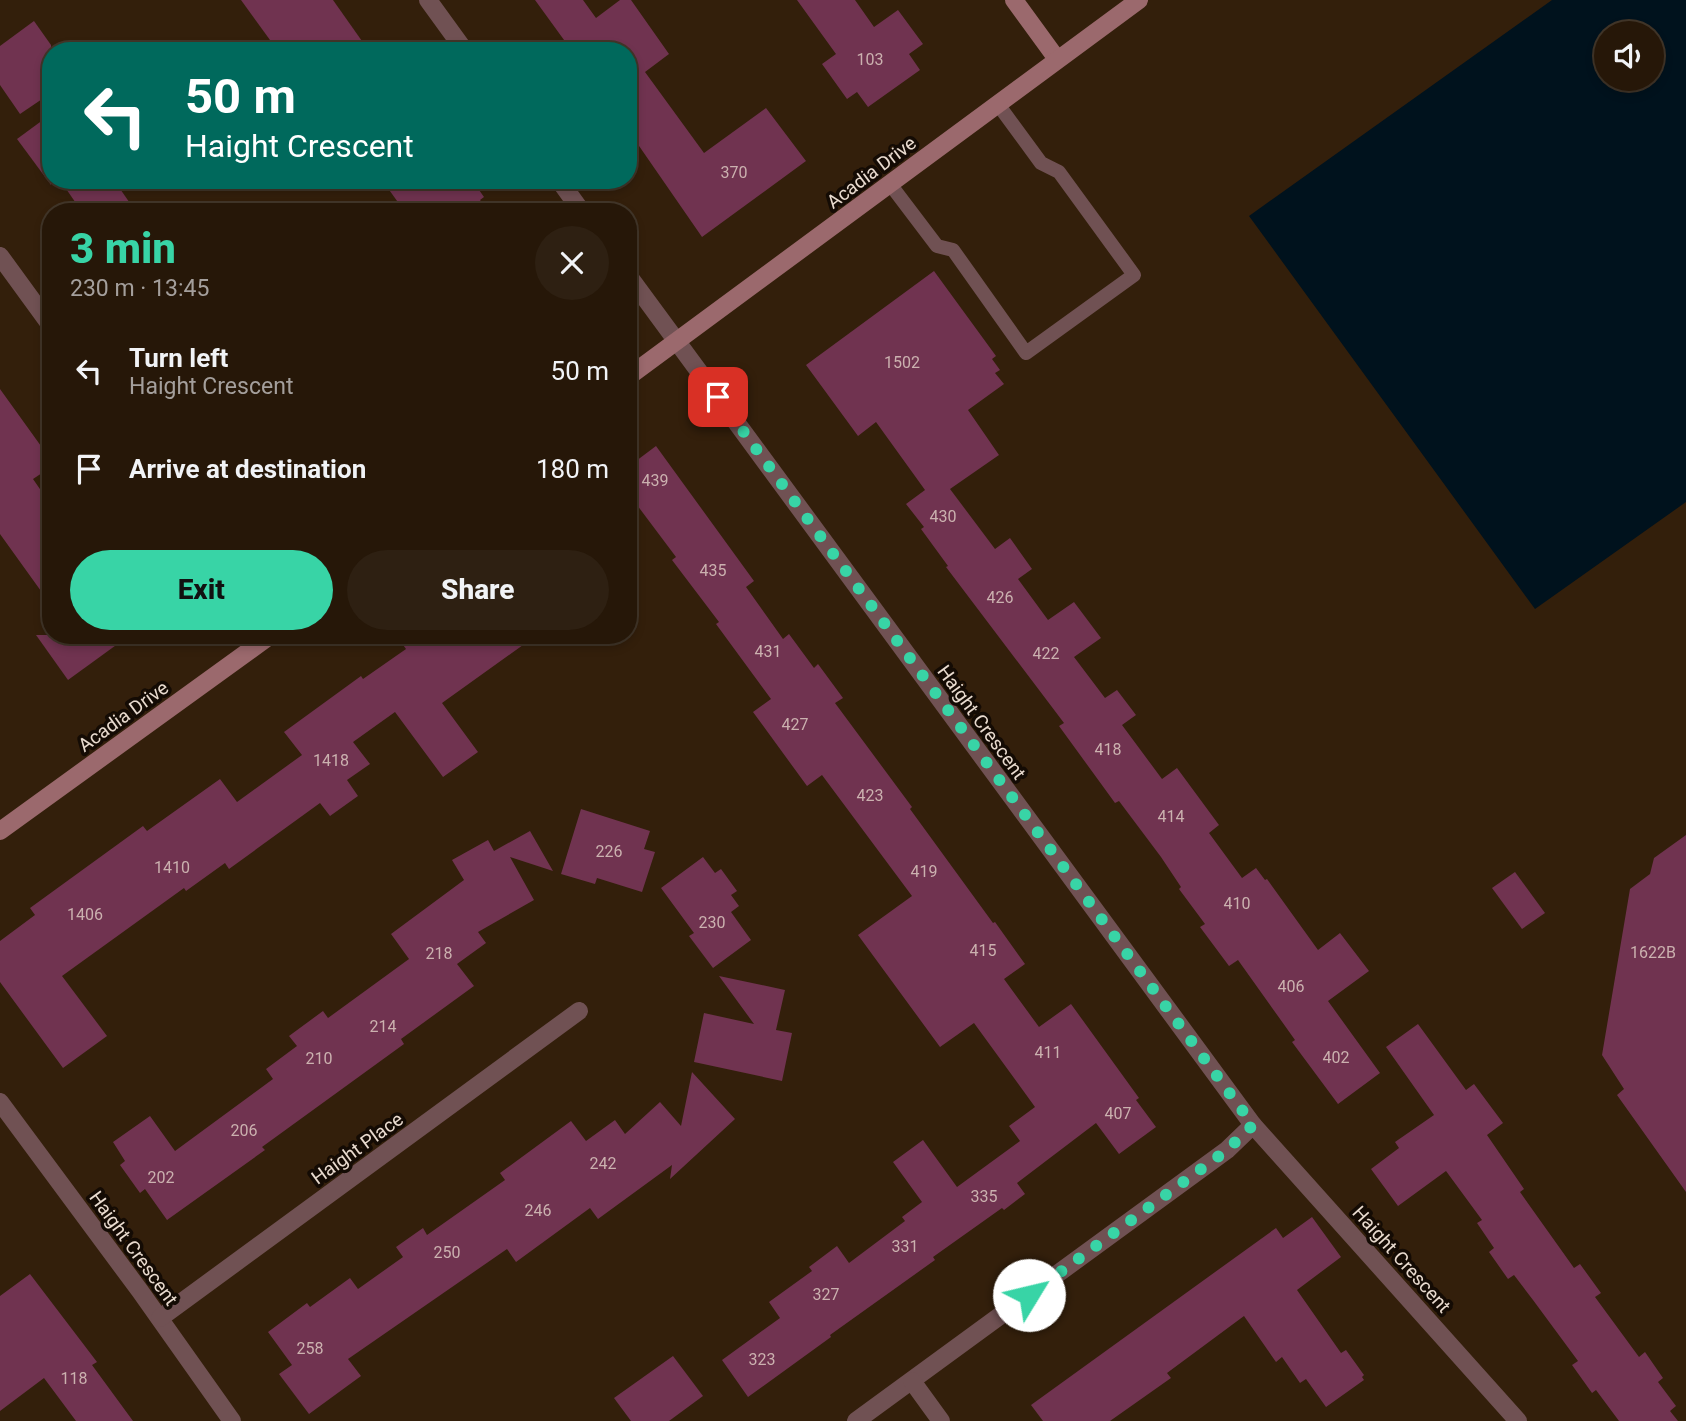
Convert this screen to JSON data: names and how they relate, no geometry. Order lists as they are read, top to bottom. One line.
{"streets":{"street":["Acadia Drive","Haight Crescent","Haight Place"]},"crossings":[["Acadia Drive","Haight Crescent"],["Haight Crescent","Haight Place"]],"house_numbers":["103","370","1502","439","430","435","426","431","422","427","418","1418","423","414","226","1410","419","410","1406","230","415","1622B","218","406","214","411","402","210","407","206","242","202","335","246","331","250","327","258","323","118"],"page":{"turn":["50 m","Haight Crescent"],"heading":["3 min","230 m · 13:45"],"list":[{"name":"Turn left","note":"Haight Crescent","value":"50 m"},{"name":"Arrive at destination","value":"180 m"}],"buttons":["Exit","Share"]}}
